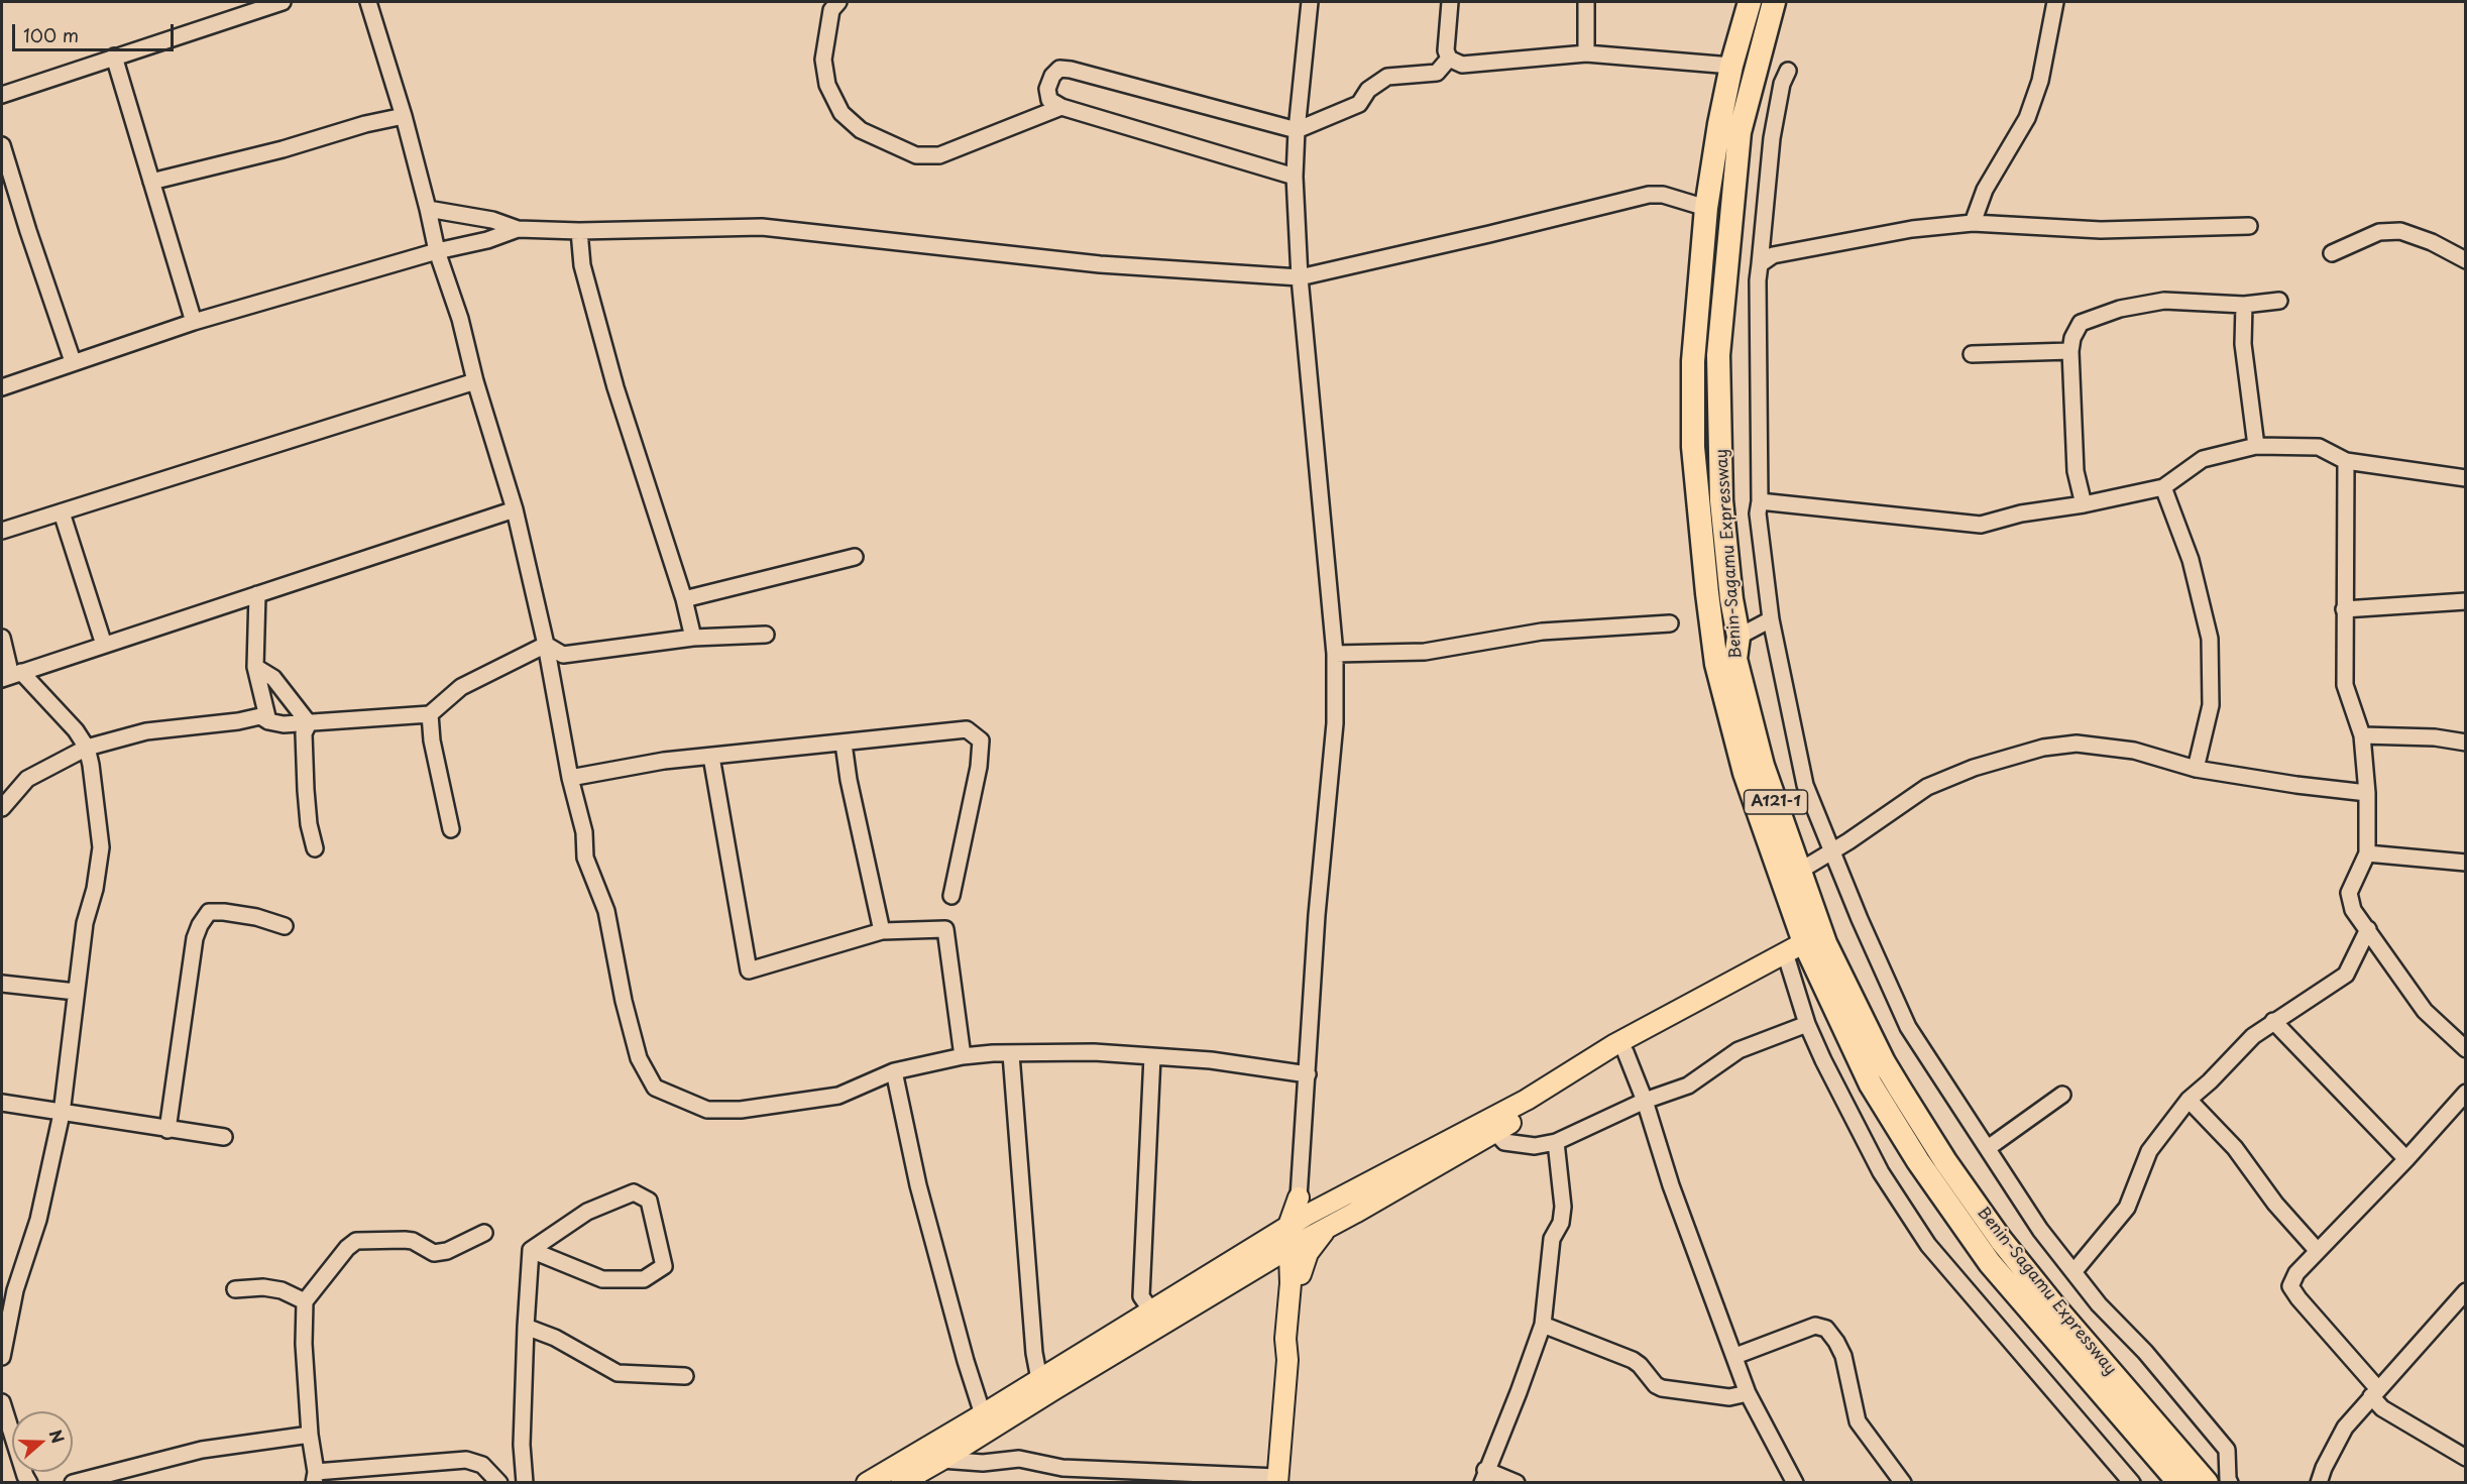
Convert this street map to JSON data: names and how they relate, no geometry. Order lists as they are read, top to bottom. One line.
{"streets":{"highway":["Benin-Sagamu Expressway","A121-1"]},"scale_bar":"100 m","north":"right"}
